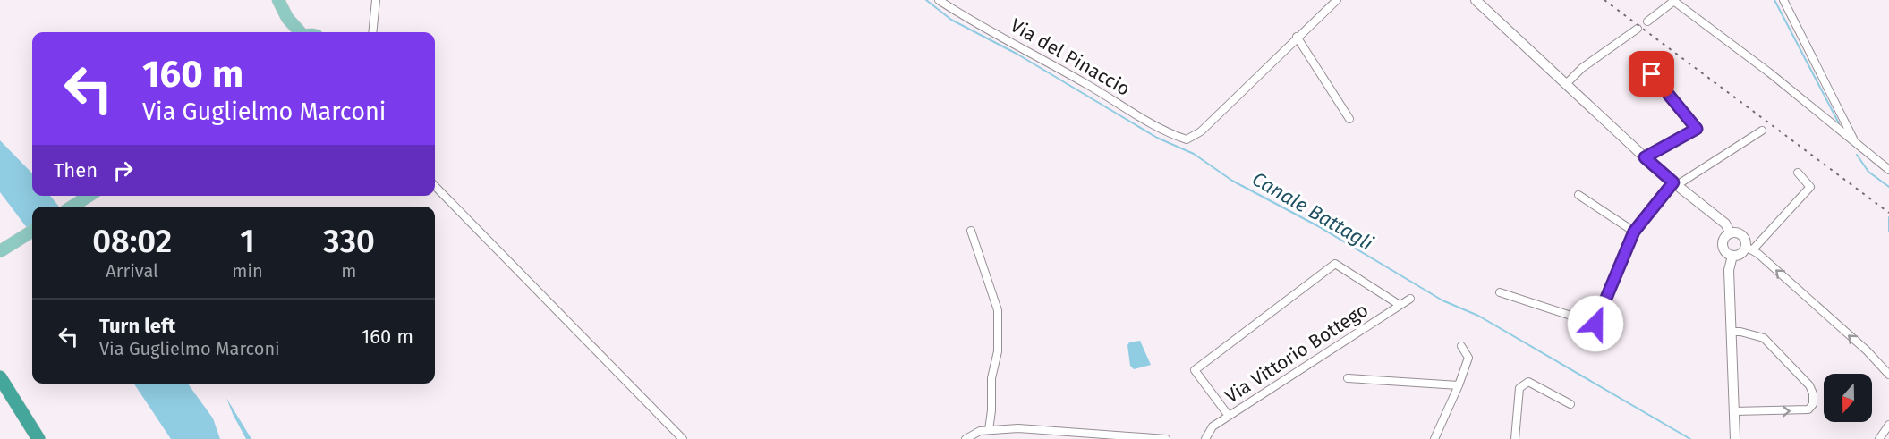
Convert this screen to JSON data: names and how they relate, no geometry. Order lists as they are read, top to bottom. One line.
{"streets":{"street":["Via del Pinaccio","Via Vittorio Bottego"]},"water":["Canale Battagli"],"north":"bottom","page":{"turn":["160 m","Via Guglielmo Marconi"],"then":"Then","eta":["08:02","Arrival","1","min","330","m"],"list":[{"name":"Turn left","note":"Via Guglielmo Marconi","value":"160 m"}]}}
